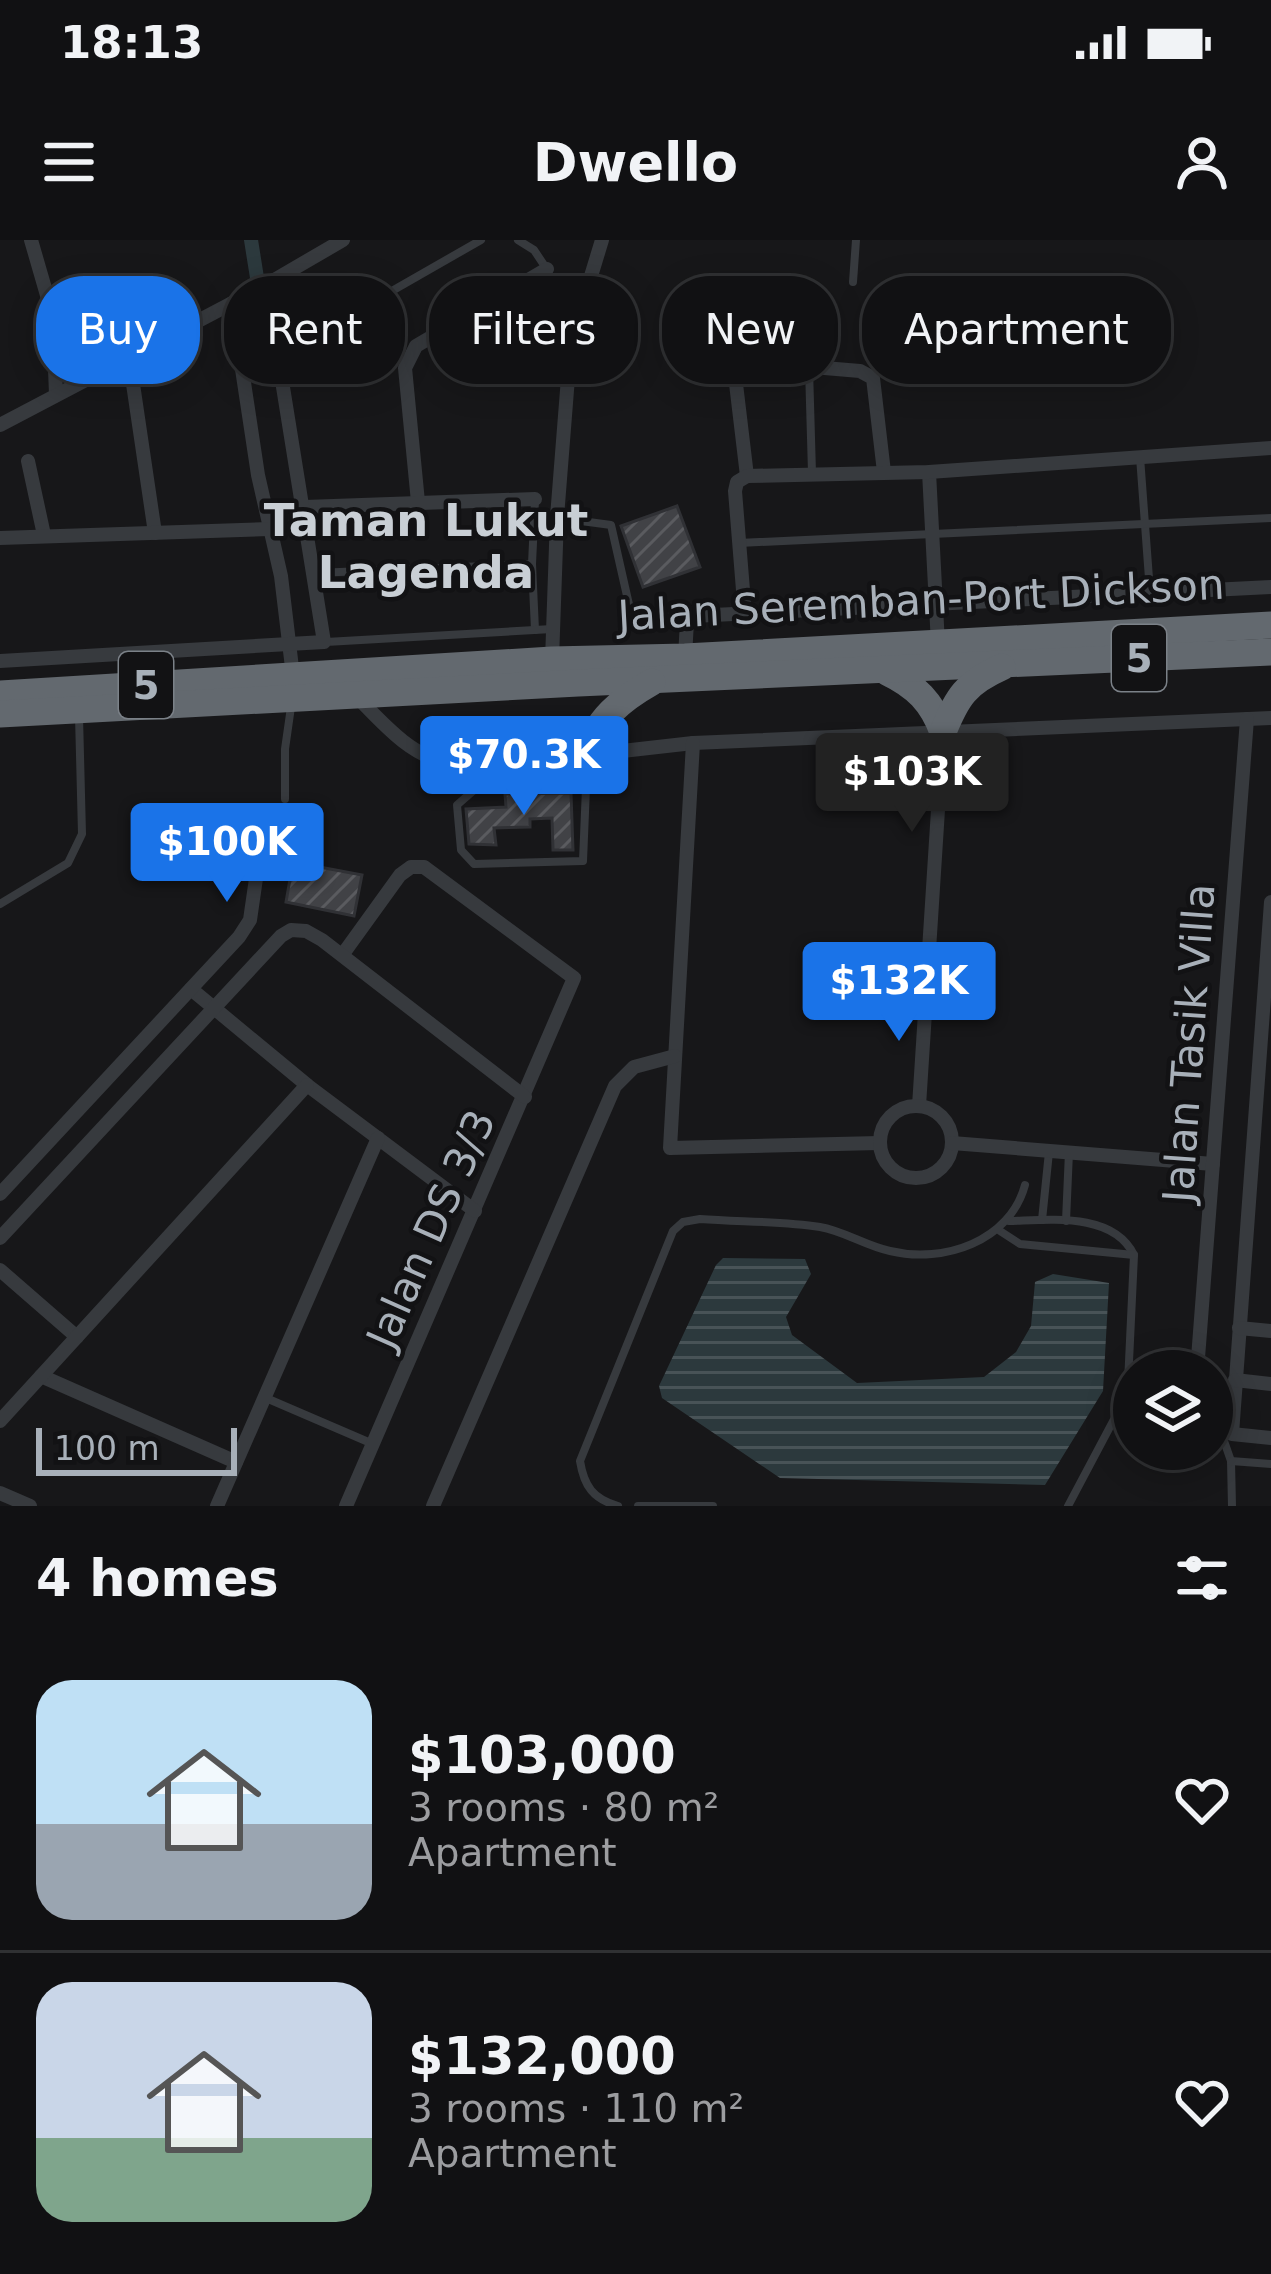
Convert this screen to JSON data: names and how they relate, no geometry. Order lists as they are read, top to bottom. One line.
{"streets":{"highway":["Jalan Seremban-Port Dickson","5"],"street":["Jalan Tasik Villa","Jalan DS 3/3"]},"districts":["Taman Lukut Lagenda"],"scale_bar":"100 m","page":{"status":"18:13","header":"Dwello","chip":["Buy","Rent","Filters","New","Apartment"],"price":["$70.3K","$103K","$100K","$132K"],"scale":"100 m","heading":"4 homes","list":[{"name":"$103,000","note":"3 rooms · 80 m² · Apartment"},{"name":"$132,000","note":"3 rooms · 110 m² · Apartment"}]}}
